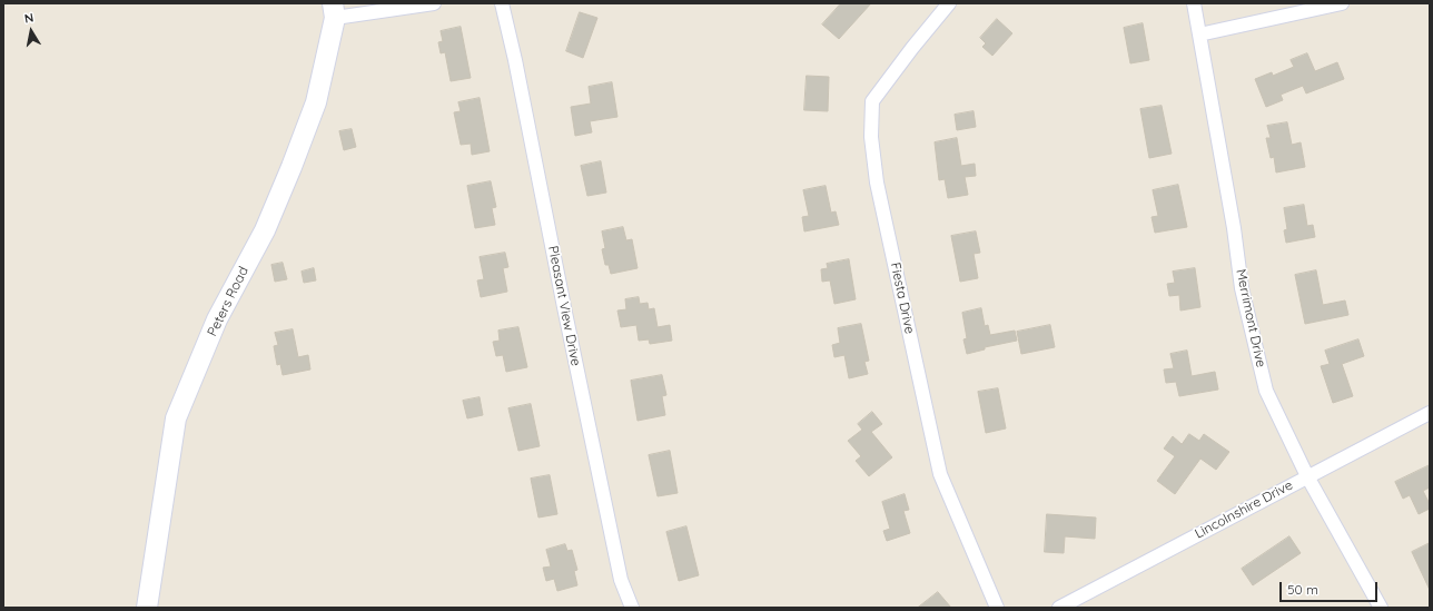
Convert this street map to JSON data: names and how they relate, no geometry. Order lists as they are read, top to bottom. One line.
{"streets":{"street":["Fiesta Drive","Peters Road","Pleasant View Drive","Merrimont Drive","Lincolnshire Drive"]},"crossings":[["Merrimont Drive","Lincolnshire Drive"]],"scale_bar":"50 m","north":"top"}
